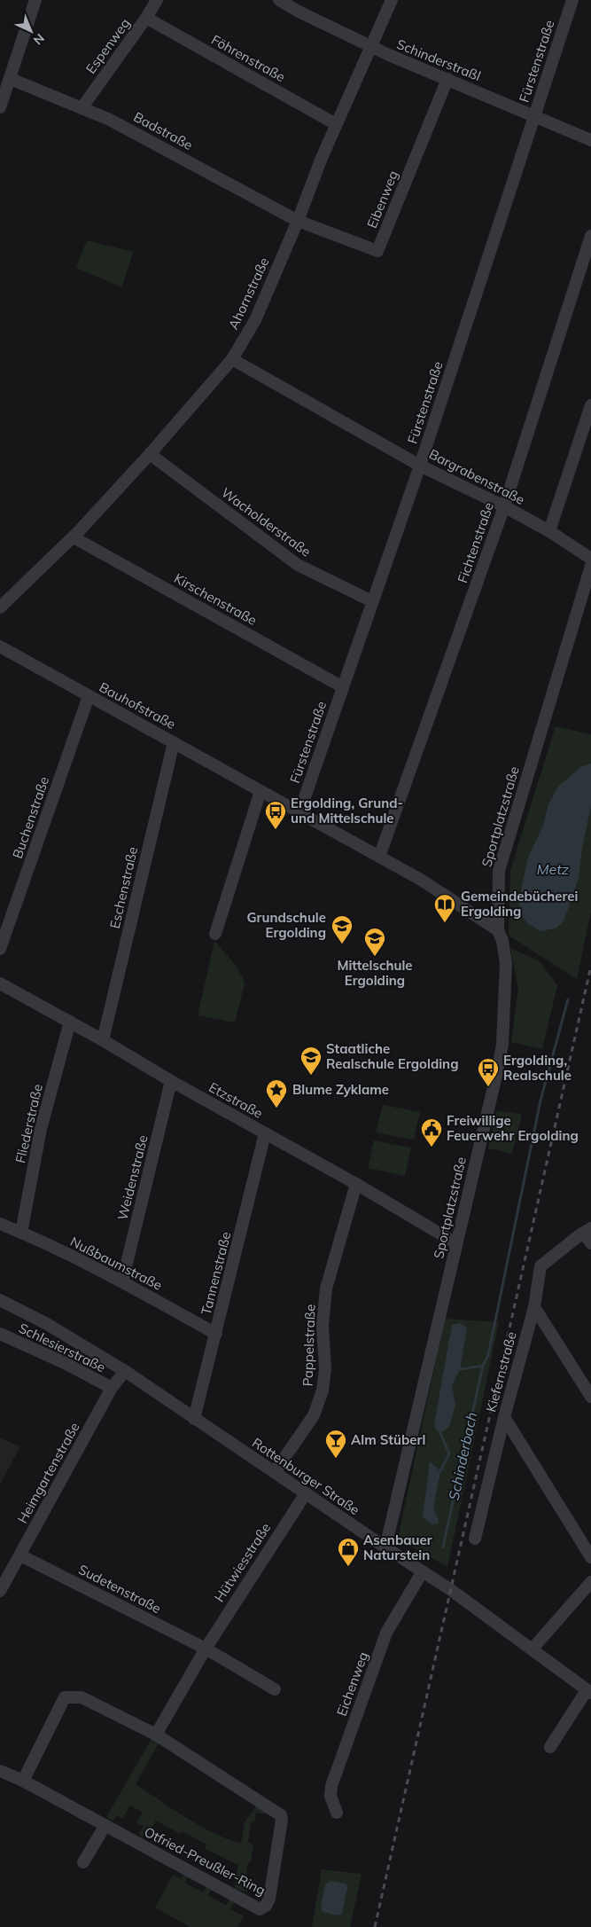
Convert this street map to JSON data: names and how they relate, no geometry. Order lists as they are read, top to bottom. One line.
{"streets":{"street":["Espenweg","Föhrenstraße","Schinderstraßl","Fürstenstraße","Badstraße","Eibenweg","Ahornstraße","Bargrabenstraße","Wacholderstraße","Fichtenstraße","Kirschenstraße","Bauhofstraße","Sportplatzstraße","Buchenstraße","Eschenstraße","Etzstraße","Fliederstraße","Weidenstraße","Nußbaumstraße","Tannenstraße","Pappelstraße","Schlesierstraße","Kiefernstraße","Heimgartenstraße","Rottenburger Straße","Hütwiesstraße","Sudetenstraße","Eichenweg","Otfried-Preußler-Ring"]},"crossings":[["Espenweg","Föhrenstraße"],["Espenweg","Badstraße"],["Föhrenstraße","Ahornstraße"],["Schinderstraßl","Fürstenstraße"],["Schinderstraßl","Eibenweg"],["Schinderstraßl","Ahornstraße"],["Fürstenstraße","Bargrabenstraße"],["Fürstenstraße","Wacholderstraße"],["Fürstenstraße","Kirschenstraße"],["Fürstenstraße","Bauhofstraße"],["Badstraße","Eibenweg"],["Badstraße","Ahornstraße"],["Eibenweg","Ahornstraße"],["Ahornstraße","Bargrabenstraße"],["Ahornstraße","Wacholderstraße"],["Ahornstraße","Kirschenstraße"],["Bargrabenstraße","Fichtenstraße"],["Fichtenstraße","Bauhofstraße"],["Bauhofstraße","Sportplatzstraße"],["Bauhofstraße","Buchenstraße"],["Bauhofstraße","Eschenstraße"],["Sportplatzstraße","Etzstraße"],["Sportplatzstraße","Rottenburger Straße"],["Eschenstraße","Etzstraße"],["Etzstraße","Fliederstraße"],["Etzstraße","Weidenstraße"],["Etzstraße","Tannenstraße"],["Etzstraße","Pappelstraße"],["Fliederstraße","Nußbaumstraße"],["Weidenstraße","Nußbaumstraße"],["Nußbaumstraße","Tannenstraße"],["Tannenstraße","Rottenburger Straße"],["Pappelstraße","Rottenburger Straße"],["Schlesierstraße","Heimgartenstraße"],["Heimgartenstraße","Rottenburger Straße"],["Heimgartenstraße","Sudetenstraße"],["Rottenburger Straße","Hütwiesstraße"],["Rottenburger Straße","Eichenweg"],["Hütwiesstraße","Sudetenstraße"],["Hütwiesstraße","Otfried-Preußler-Ring"]],"water":["Metz","Schinderbach"],"places":{"bus stop":["Ergolding, Grund- und Mittelschule","Ergolding, Realschule"],"library":["Gemeindebücherei Ergolding"],"school or university":["Grundschule Ergolding","Mittelschule Ergolding","Staatliche Realschule Ergolding"],"place":["Blume Zyklame"],"public building":["Freiwillige Feuerwehr Ergolding"],"bar":["Alm Stüberl"],"shop":["Asenbauer Naturstein"]},"north":"bottom right"}
